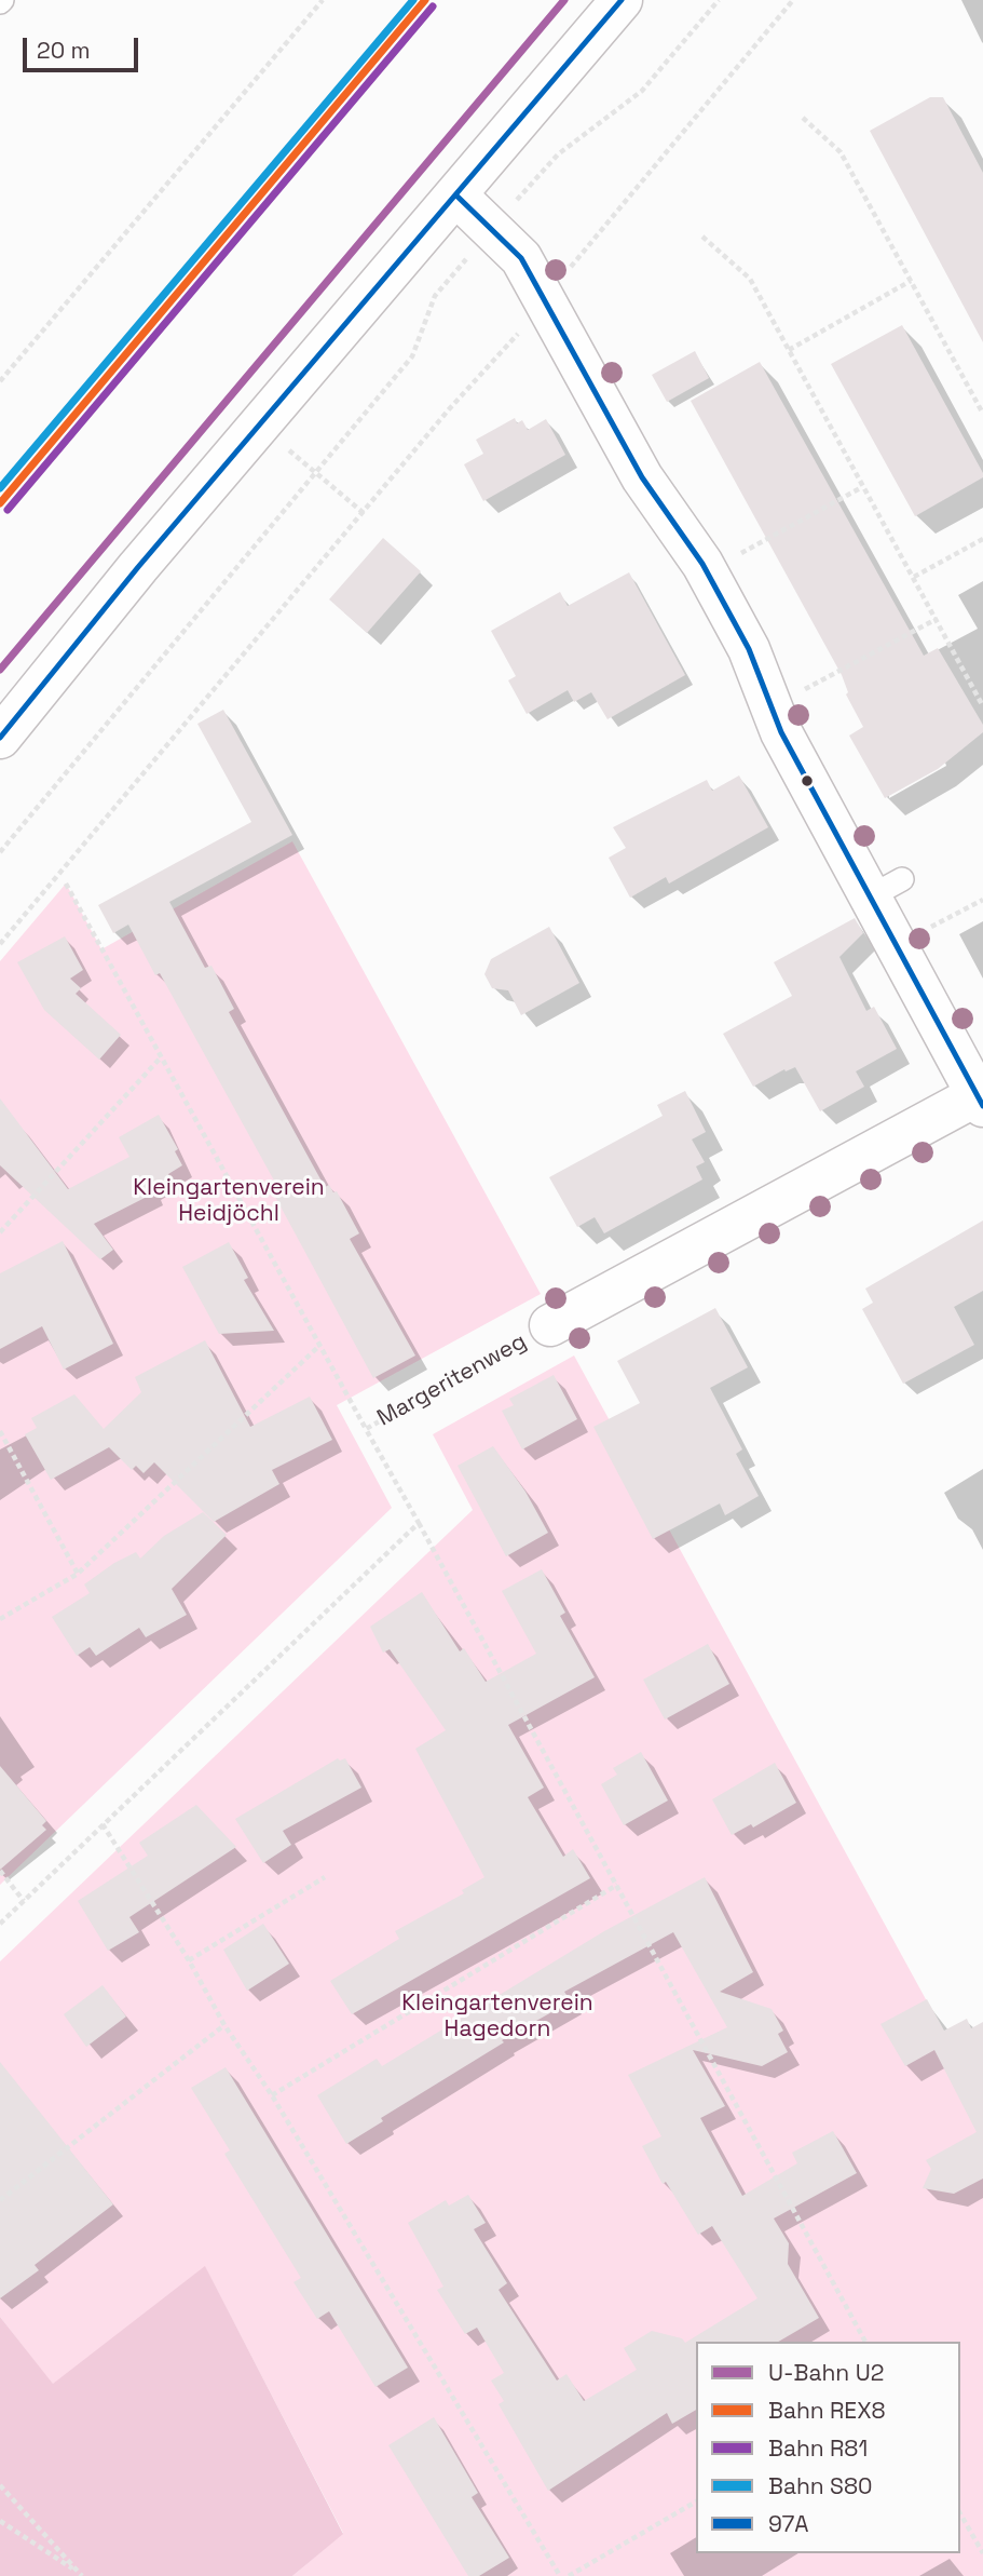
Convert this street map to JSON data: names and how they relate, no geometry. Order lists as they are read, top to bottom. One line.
{"streets":{"street":["Margeritenweg"]},"parks":["Kleingartenverein Heidjöchl","Kleingartenverein Hagedorn"],"lines":["metro line U2","rail line REX8","rail line S80","transit line 97A","rail line R81"],"legend":["U-Bahn U2","Bahn REX8","Bahn R81","Bahn S80","97A"],"scale_bar":"20 m"}
